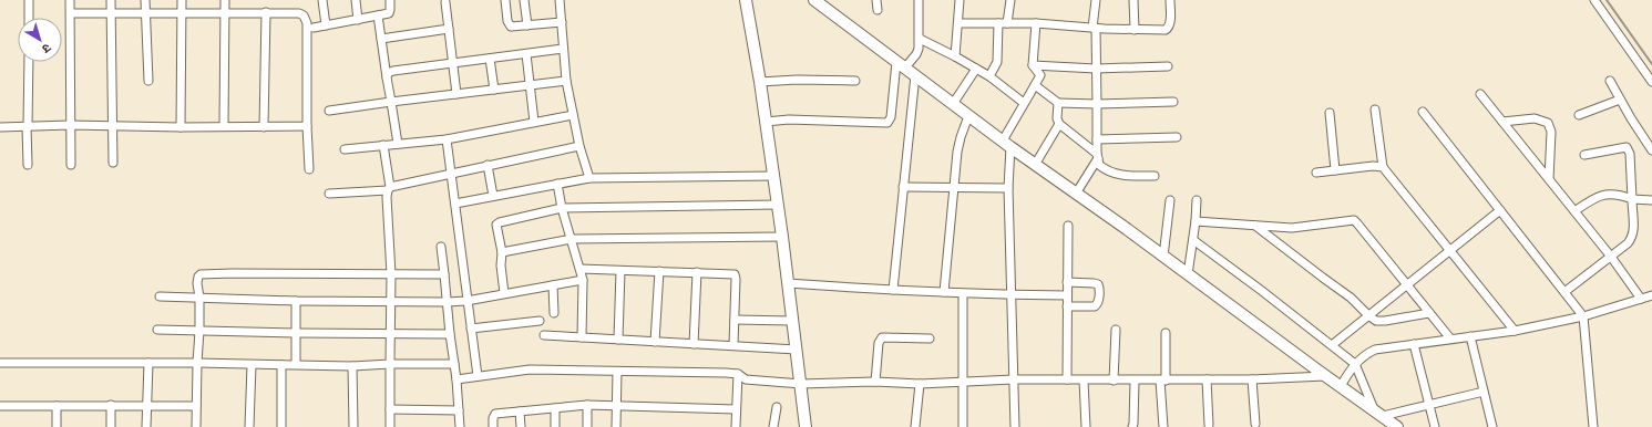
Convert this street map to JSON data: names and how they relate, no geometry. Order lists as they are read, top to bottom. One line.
{"north":"bottom right"}
